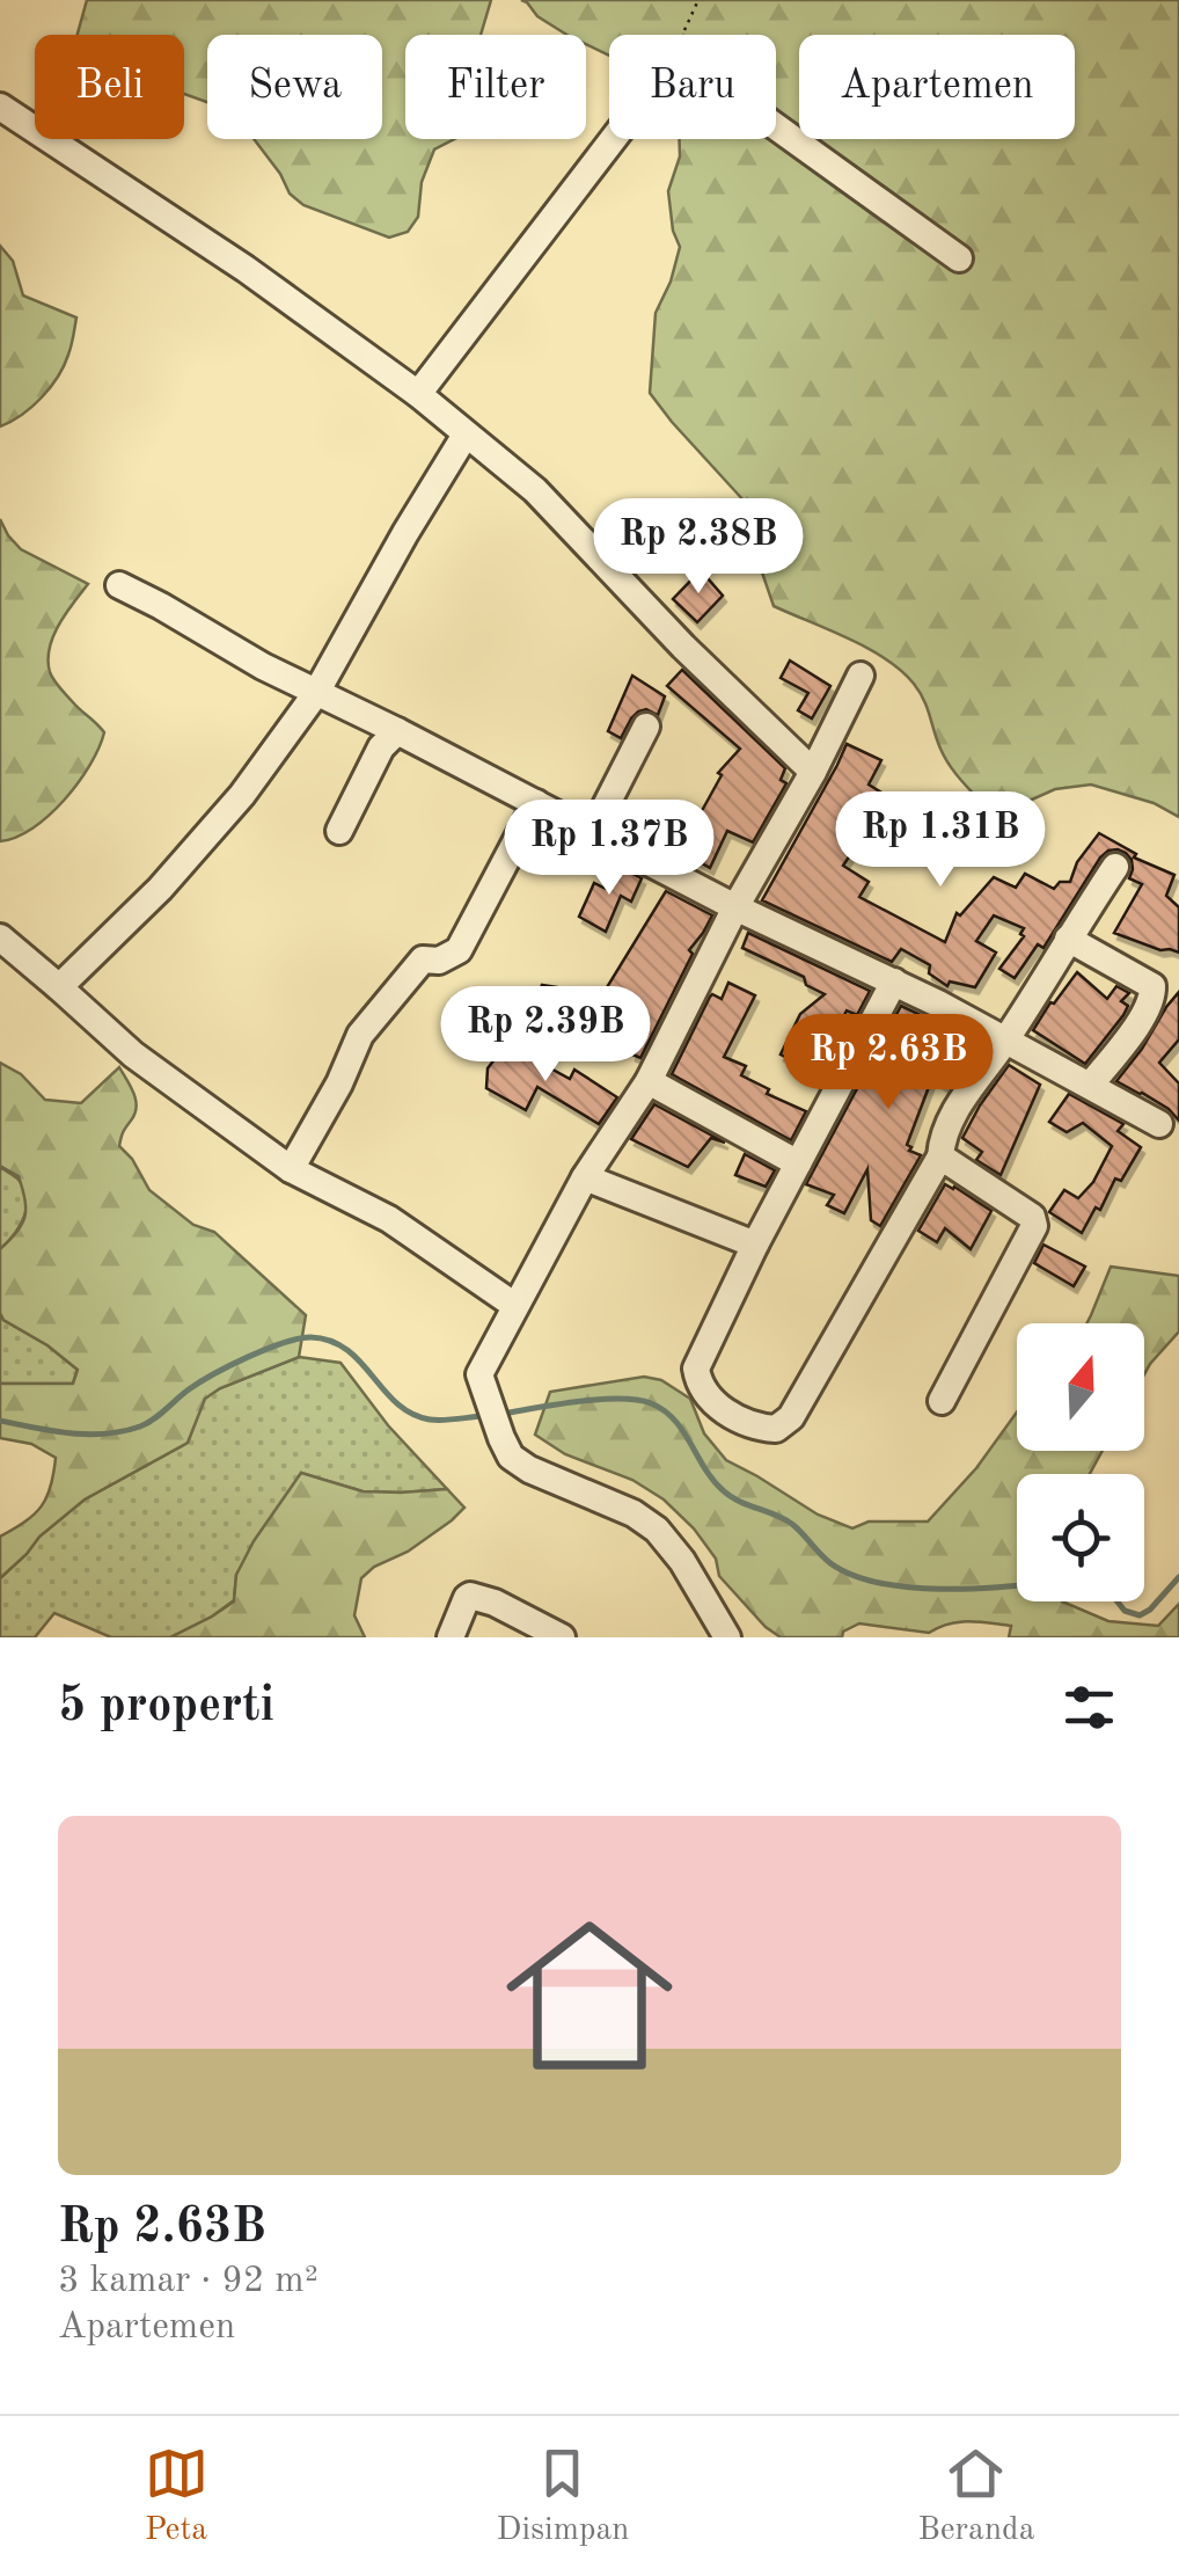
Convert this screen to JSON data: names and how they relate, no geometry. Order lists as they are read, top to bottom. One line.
{"north":"top","page":{"chip":["Beli","Sewa","Filter","Baru","Apartemen"],"price":["Rp 2.38B","Rp 1.31B","Rp 1.37B","Rp 2.39B","Rp 2.63B"],"heading":"5 properti","list":[{"name":"Rp 2.63B","note":"3 kamar · 92 m² · Apartemen"}],"tabs":["Peta","Disimpan","Beranda"]}}
